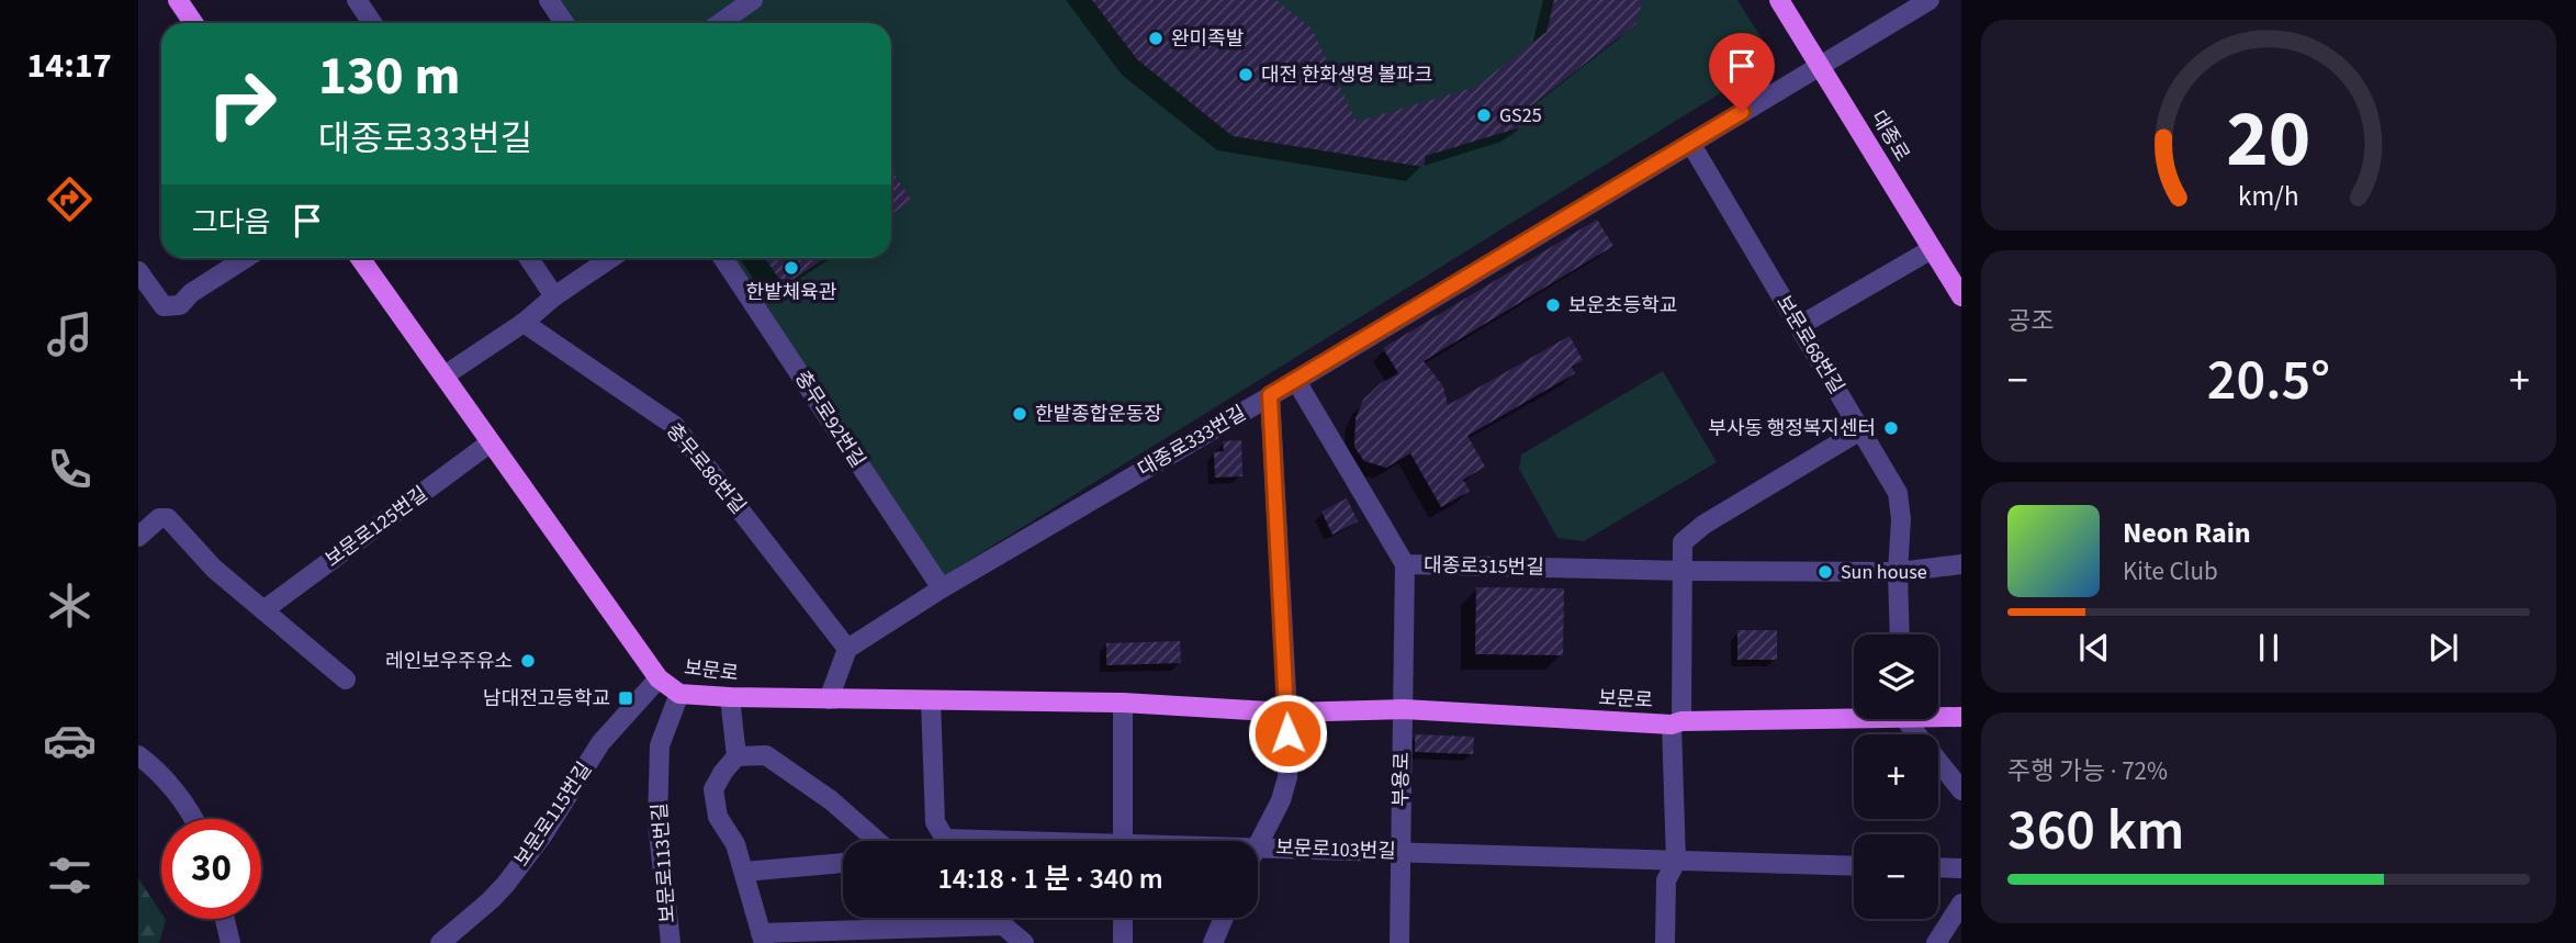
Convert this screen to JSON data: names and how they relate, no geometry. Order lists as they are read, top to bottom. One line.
{"streets":{"main road":["대종로","보문로"],"street":["보문로68번길","충무로92번길","대종로333번길","충무로86번길","보문로125번길","대종로315번길","부용로","보문로115번길","보문로103번길","보문로113번길"]},"crossings":[["대종로","대종로333번길"],["보문로68번길","대종로333번길"],["보문로68번길","대종로315번길"],["충무로92번길","대종로333번길"],["대종로333번길","충무로86번길"],["대종로333번길","대종로315번길"],["보문로125번길","보문로"],["대종로315번길","부용로"],["보문로","부용로"],["보문로","보문로115번길"],["보문로","보문로103번길"],["보문로","보문로113번길"],["부용로","보문로103번길"]],"places":{"other":["완미족발","대전 한화생명 볼파크","GS25","한밭체육관","보운초등학교","한밭종합운동장","부사동 행정복지센터","Sun house","레인보우주유소"],"transit":["남대전고등학교"]},"page":{"tabs":"14:17","turn":["130 m","대종로333번길"],"then":"그다음","tile":["공조",["주행 가능 · 72%","360 km"]],"heat":["−","20.5°","+"],"song":["Neon Rain","Kite Club"],"map_buttons":["+","−"],"limit":"30","trip":"14:18 · 1 분 · 340 m","gauge":["20","km/h"]}}
